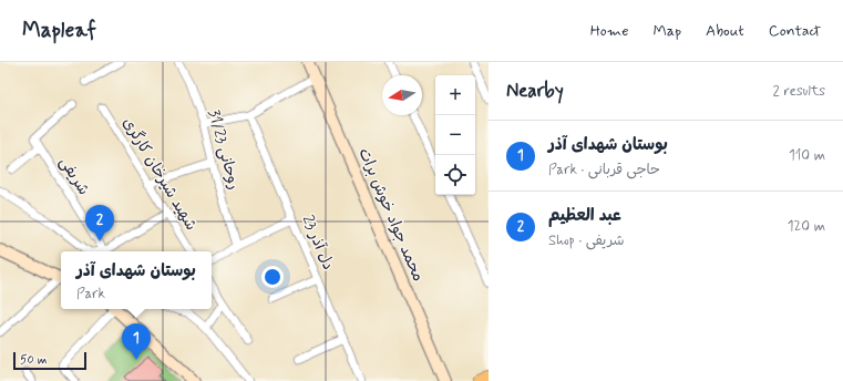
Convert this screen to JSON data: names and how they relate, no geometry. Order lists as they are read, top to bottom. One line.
{"streets":{"street":["روحانی 31/23","شهید شیرخان کارگری","شریفی","محمد جواد خوش برات","دل آذر 23"]},"scale_bar":"50 m","north":"left","page":{"header":"Mapleaf","nav":["Home","Map","About","Contact"],"heading":["Nearby","2 results"],"map_buttons":["+","−"],"list":[{"mark":"1","name":"بوستان شهدای آذر","note":"Park · حاجی قربانی","value":"110 m"},{"mark":"2","name":"عبد العظيم","note":"Shop · شریفی","value":"120 m"}],"pins":["2","1"],"popup":["بوستان شهدای آذر","Park"],"scale":"50 m"}}
